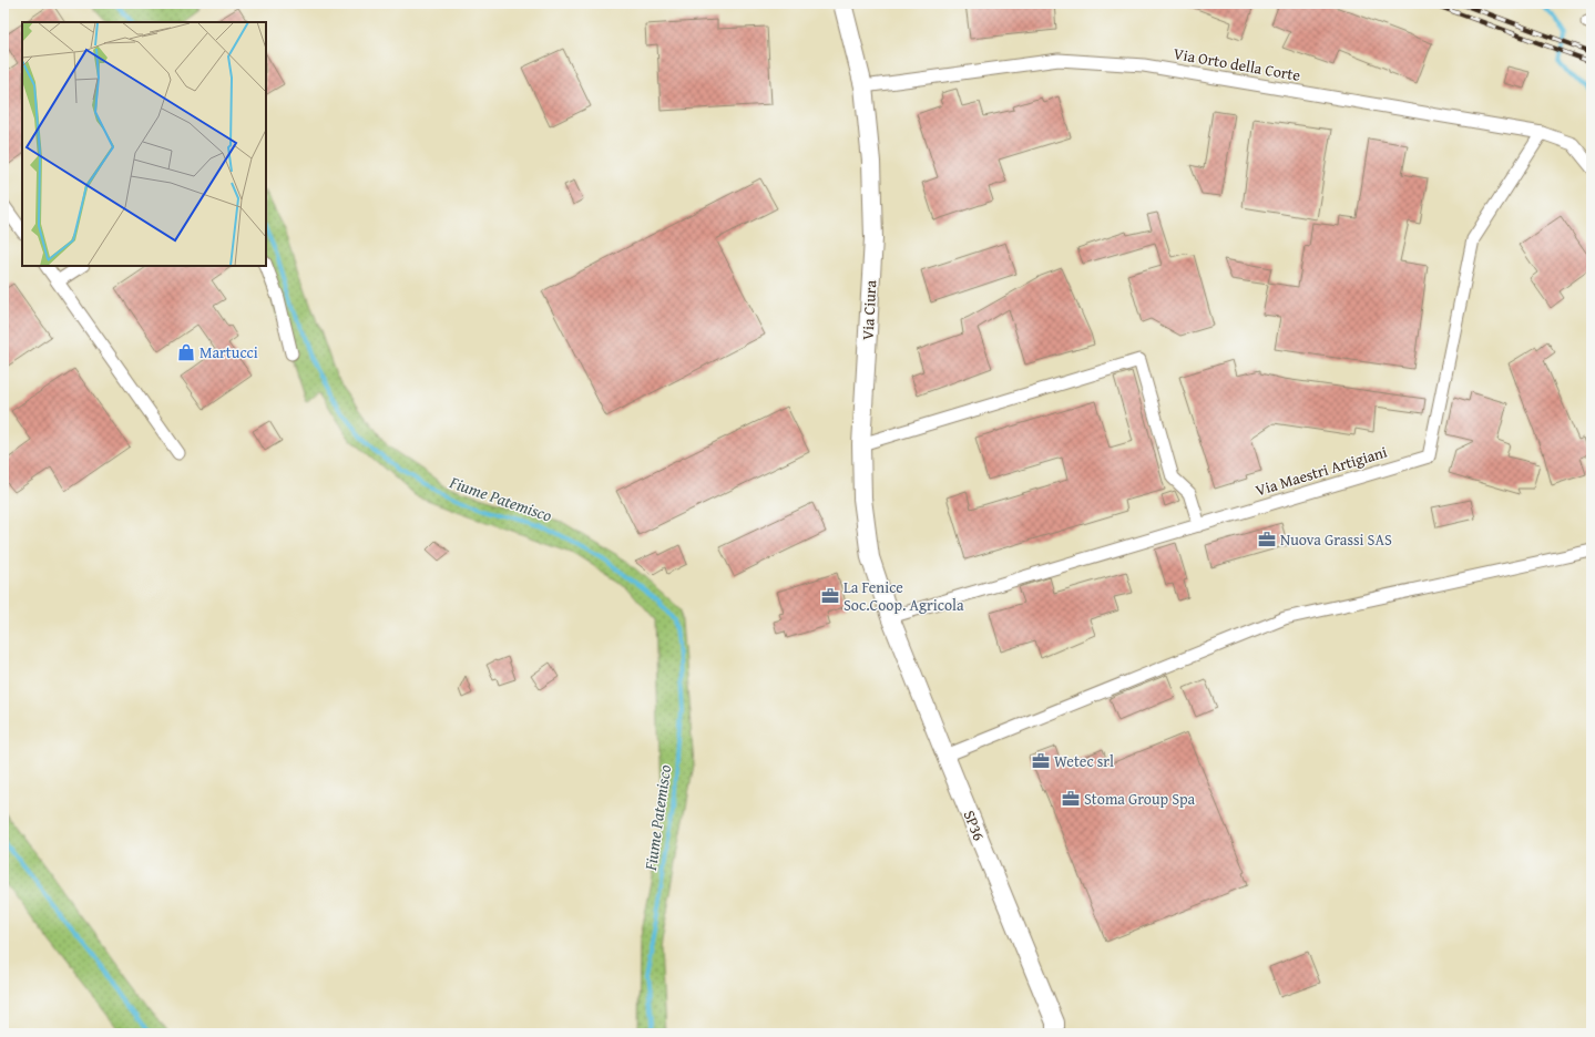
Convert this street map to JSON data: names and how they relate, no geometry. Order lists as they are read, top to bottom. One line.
{"streets":{"main road":["Via Ciura","SP36"],"street":["Via Orto della Corte","Via Maestri Artigiani"]},"crossings":[["Via Orto della Corte","Via Ciura"],["Via Orto della Corte","Via Maestri Artigiani"],["Via Ciura","Via Maestri Artigiani"],["Via Ciura","SP36"],["Via Maestri Artigiani","SP36"]],"water":["Fiume Patemisco"],"places":{"shop":["Martucci"],"office":["Nuova Grassi SAS","La Fenice Soc.Coop. Agricola","Wetec srl","Stoma Group Spa"]}}
